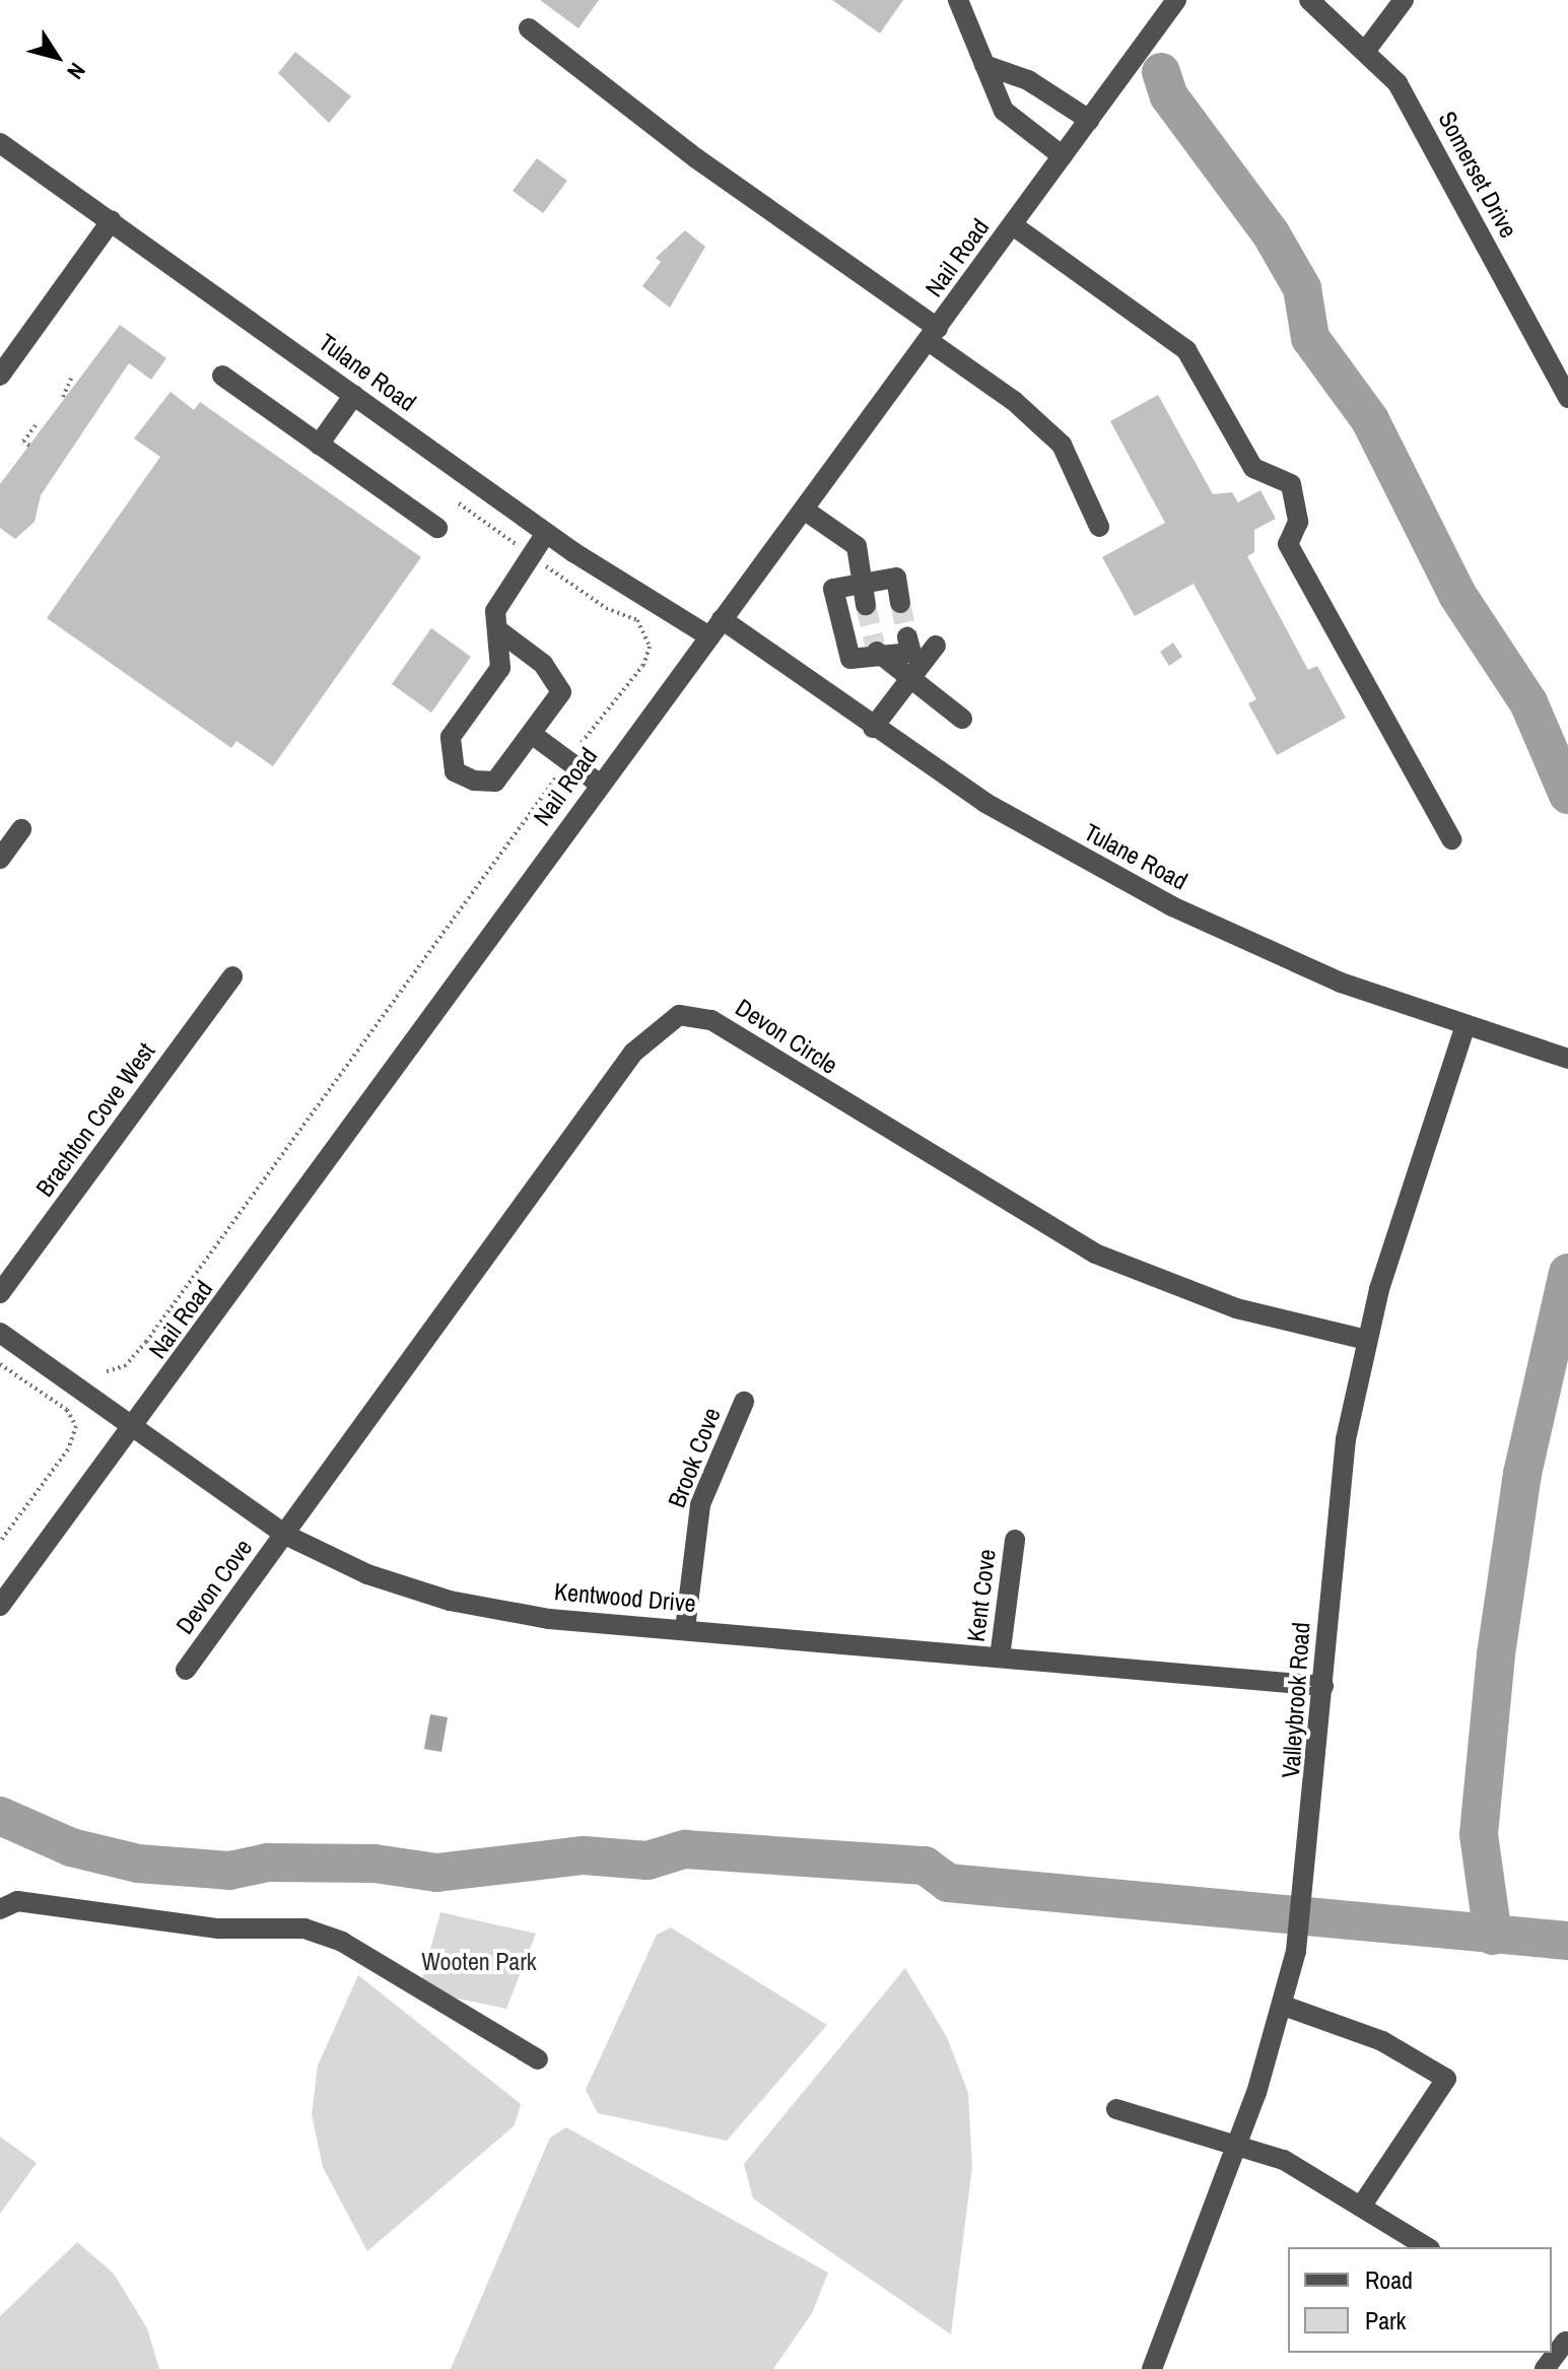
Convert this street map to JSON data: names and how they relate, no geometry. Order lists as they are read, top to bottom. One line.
{"streets":{"street":["Somerset Drive","Nail Road","Tulane Road","Devon Circle","Brachton Cove West","Brook Cove","Devon Cove","Kent Cove","Kentwood Drive","Valleybrook Road"]},"crossings":[["Nail Road","Tulane Road"],["Nail Road","Kentwood Drive"],["Tulane Road","Valleybrook Road"],["Devon Circle","Devon Cove"],["Devon Circle","Kentwood Drive"],["Devon Circle","Valleybrook Road"],["Brook Cove","Kentwood Drive"],["Devon Cove","Kentwood Drive"],["Kent Cove","Kentwood Drive"],["Kentwood Drive","Valleybrook Road"]],"parks":["Wooten Park"],"legend":["Road","Park"],"north":"bottom right"}
